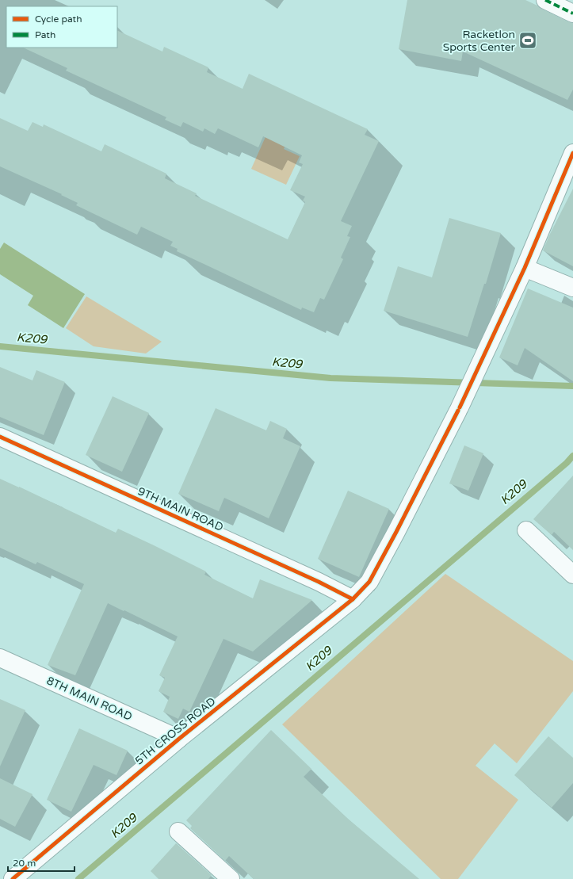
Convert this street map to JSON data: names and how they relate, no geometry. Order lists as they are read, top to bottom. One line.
{"streets":{"street":["9TH MAIN ROAD","8TH MAIN ROAD","5TH CROSS ROAD"]},"crossings":[["9TH MAIN ROAD","5TH CROSS ROAD"],["8TH MAIN ROAD","5TH CROSS ROAD"]],"water":["K209"],"places":{"sports":["Racketlon Sports Center"]},"legend":["Cycle path","Path"],"scale_bar":"20 m"}
